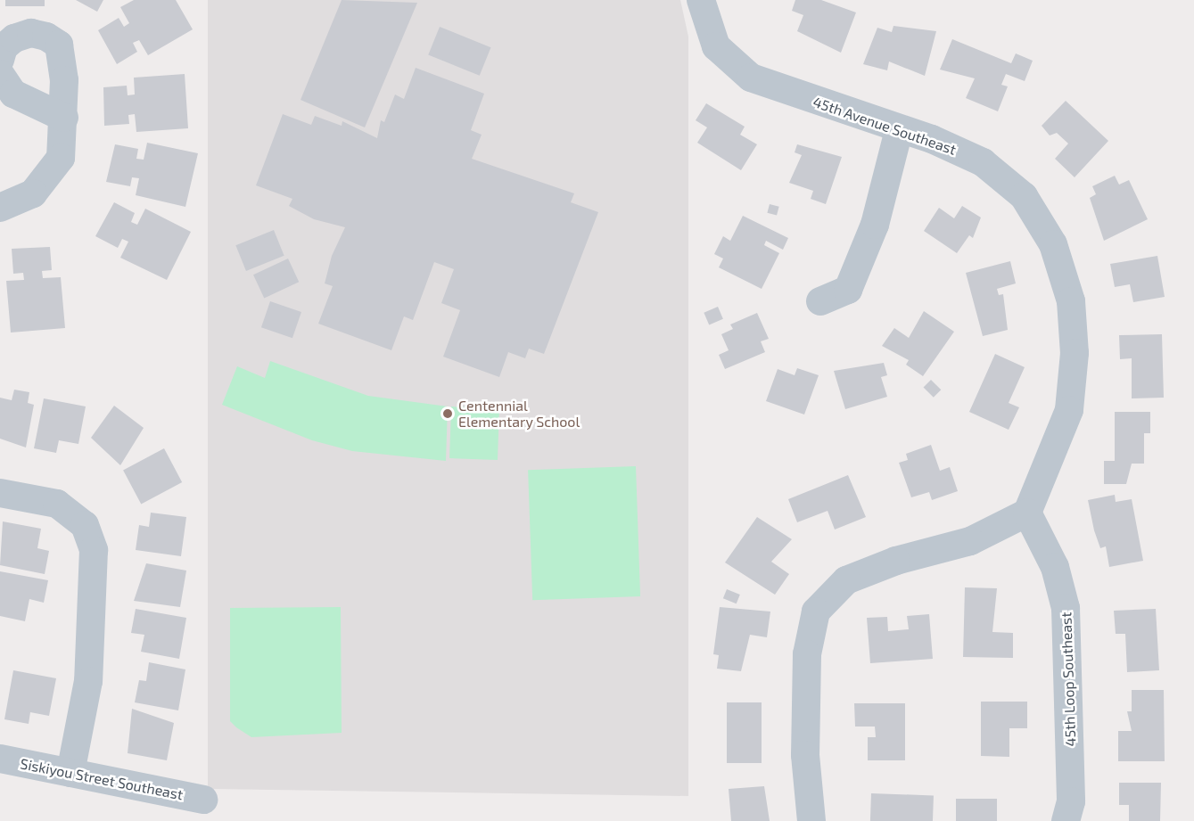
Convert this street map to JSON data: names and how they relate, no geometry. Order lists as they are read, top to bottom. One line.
{"streets":{"street":["45th Avenue Southeast","45th Loop Southeast","Siskiyou Street Southeast"]},"crossings":[["45th Avenue Southeast","45th Loop Southeast"]],"places":["Centennial Elementary School"]}
